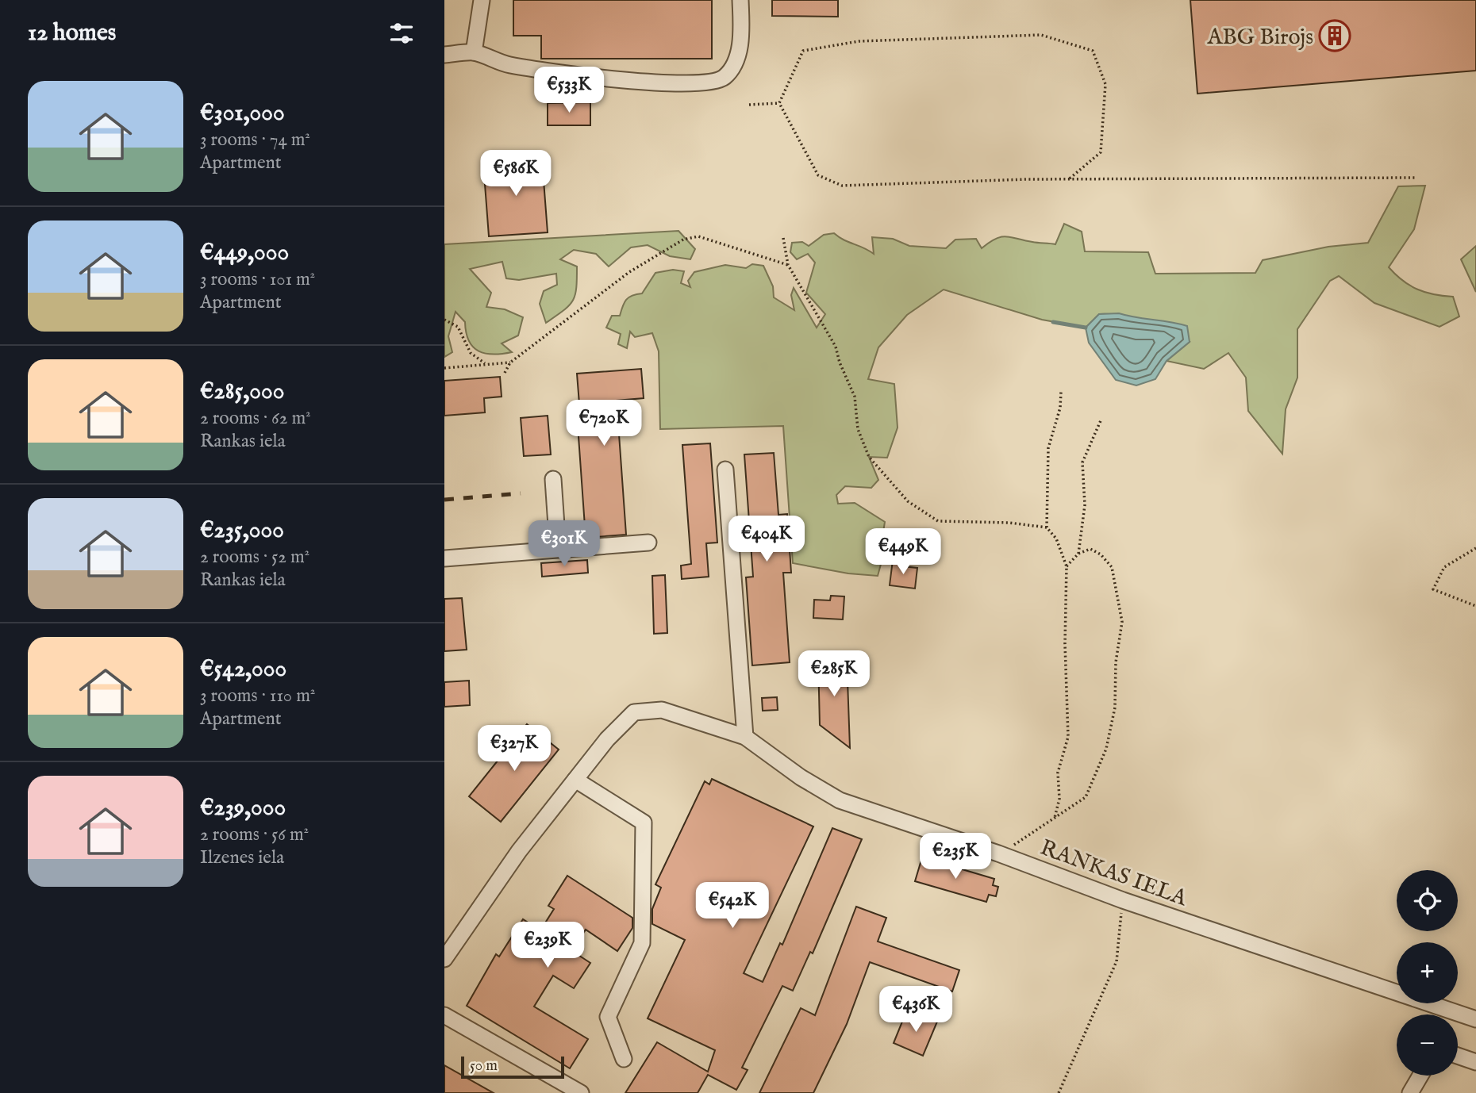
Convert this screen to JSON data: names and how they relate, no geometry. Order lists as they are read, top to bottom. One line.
{"streets":{"street":["RANKAS IELA"]},"places":{"building":["ABG Birojs"]},"scale_bar":"50 m","page":{"heading":"12 homes","list":[{"name":"€301,000","note":"3 rooms · 74 m² · Apartment"},{"name":"€449,000","note":"3 rooms · 101 m² · Apartment"},{"name":"€285,000","note":"2 rooms · 62 m² · Rankas iela"},{"name":"€235,000","note":"2 rooms · 52 m² · Rankas iela"},{"name":"€542,000","note":"3 rooms · 110 m² · Apartment"},{"name":"€239,000","note":"2 rooms · 56 m² · Ilzenes iela"}],"price":["€533K","€586K","€720K","€404K","€301K","€449K","€285K","€327K","€235K","€542K","€239K","€436K"],"map_buttons":["+","−"],"scale":"50 m"}}
